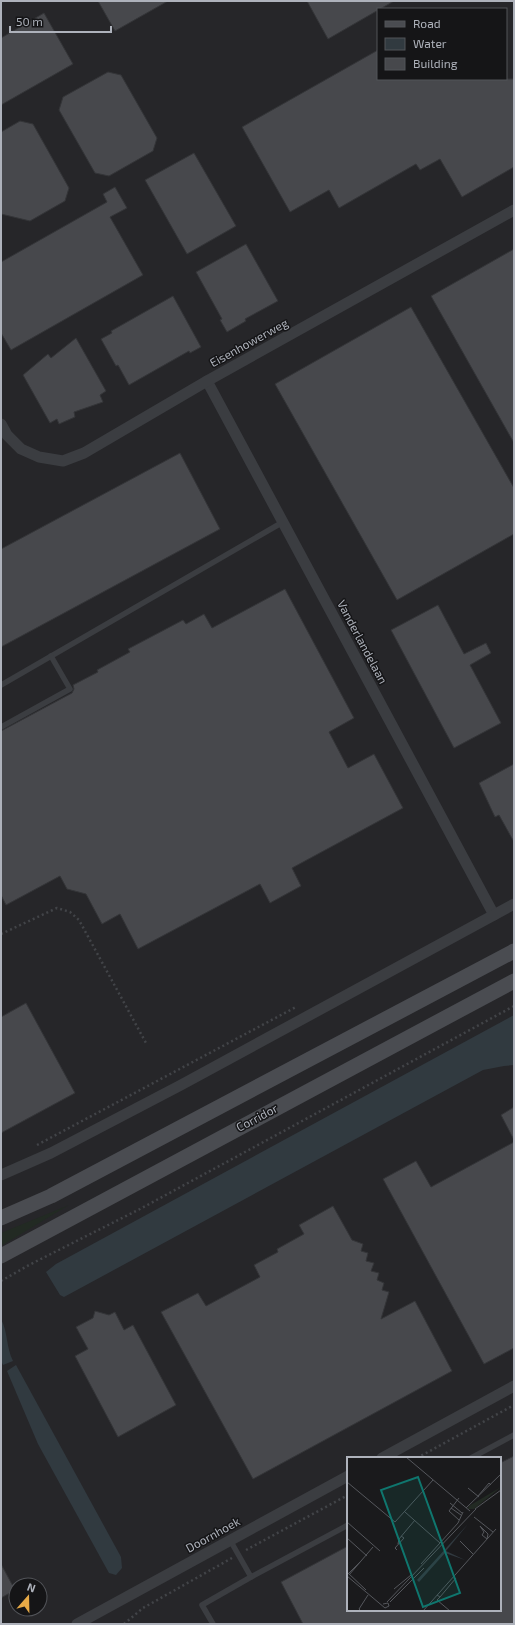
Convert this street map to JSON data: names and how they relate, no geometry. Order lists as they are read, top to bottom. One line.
{"streets":{"main road":["Corridor"],"street":["Eisenhowerweg","Vanderlandelaan","Doornhoek"]},"crossings":[["Eisenhowerweg","Vanderlandelaan"]],"legend":["Road","Water","Building"],"scale_bar":"50 m","north":"top"}
